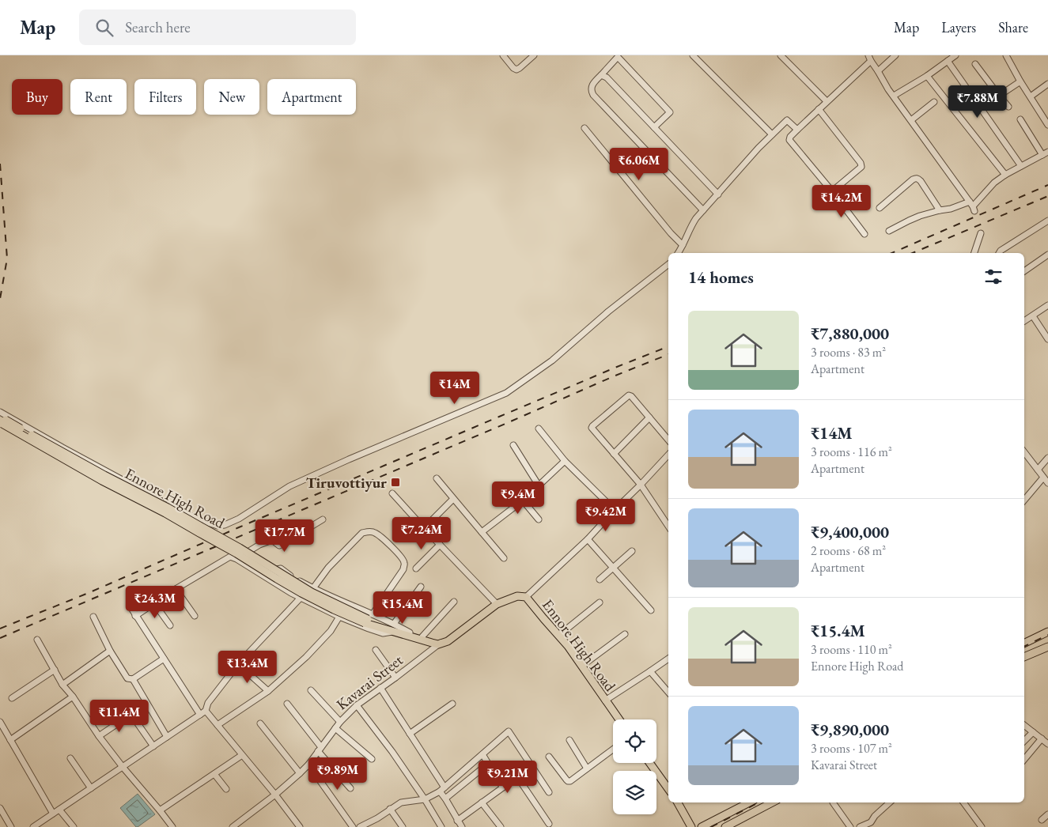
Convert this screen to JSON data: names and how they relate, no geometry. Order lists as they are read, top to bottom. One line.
{"streets":{"main road":["Ennore High Road"],"street":["Kavarai Street"]},"crossings":[["Ennore High Road","Kavarai Street"]],"places":{"transit":["Tiruvottiyur"]},"page":{"header":"Map","search":"Search here","nav":["Map","Layers","Share"],"chip":["Buy","Rent","Filters","New","Apartment"],"price":["₹7.88M","₹6.06M","₹14.2M","₹14M","₹9.4M","₹9.42M","₹7.24M","₹17.7M","₹24.3M","₹15.4M","₹13.4M","₹11.4M","₹9.89M","₹9.21M"],"heading":"14 homes","list":[{"name":"₹7,880,000","note":"3 rooms · 83 m² · Apartment"},{"name":"₹14M","note":"3 rooms · 116 m² · Apartment"},{"name":"₹9,400,000","note":"2 rooms · 68 m² · Apartment"},{"name":"₹15.4M","note":"3 rooms · 110 m² · Ennore High Road"},{"name":"₹9,890,000","note":"3 rooms · 107 m² · Kavarai Street"}]}}
